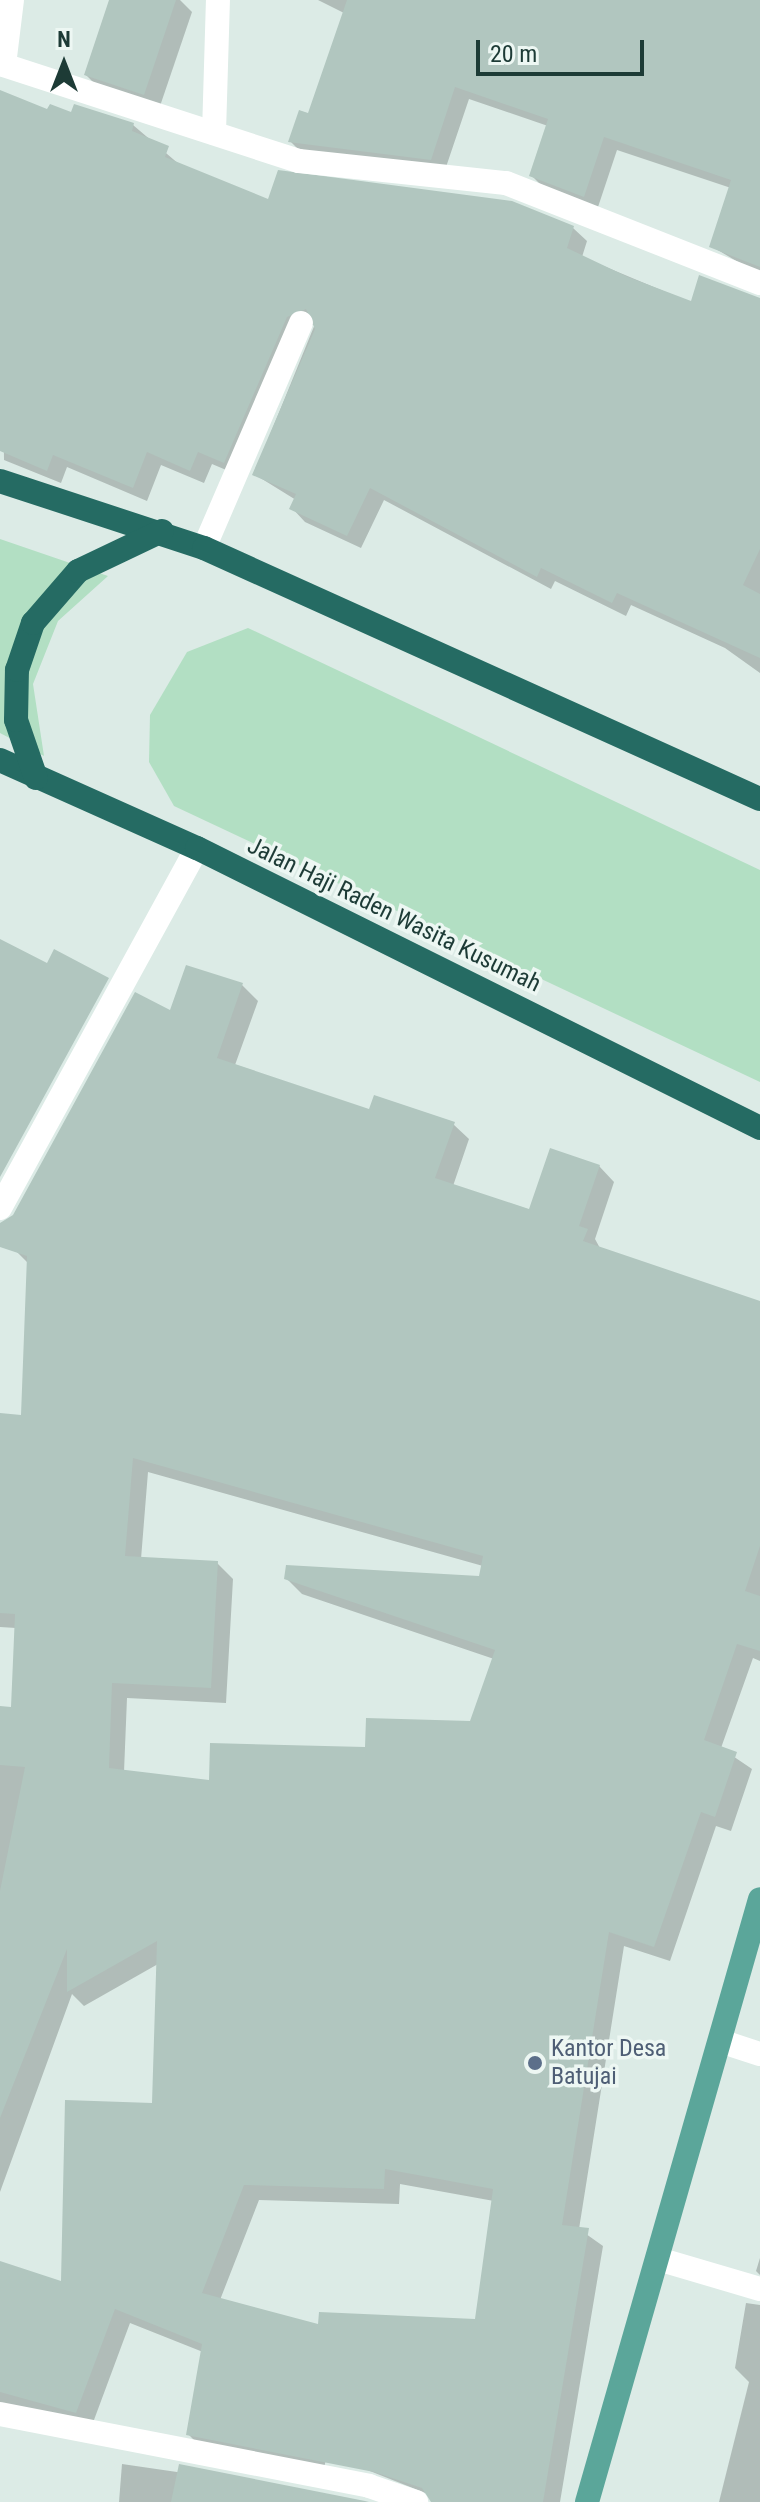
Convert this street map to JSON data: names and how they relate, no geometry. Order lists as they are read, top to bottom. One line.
{"streets":{"highway":["Jalan Haji Raden Wasita Kusumah"]},"places":["Kantor Desa Batujai"],"scale_bar":"20 m","north":"top"}
